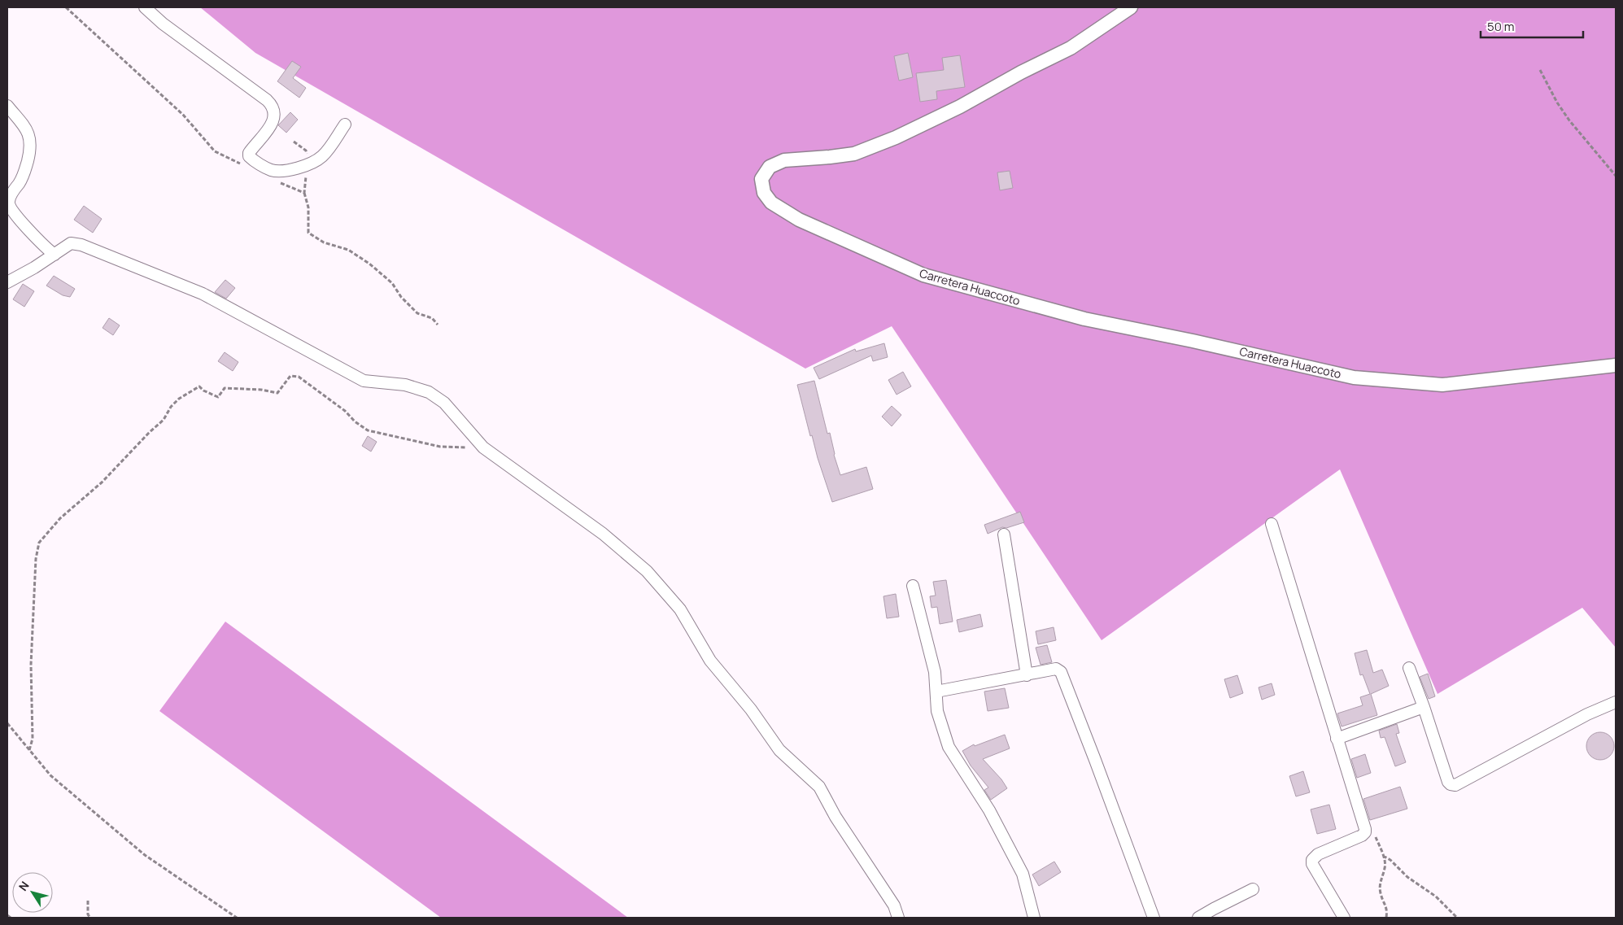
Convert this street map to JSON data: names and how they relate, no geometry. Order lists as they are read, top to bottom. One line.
{"streets":{"street":["Carretera Huaccoto"]},"scale_bar":"50 m","north":"top left"}
